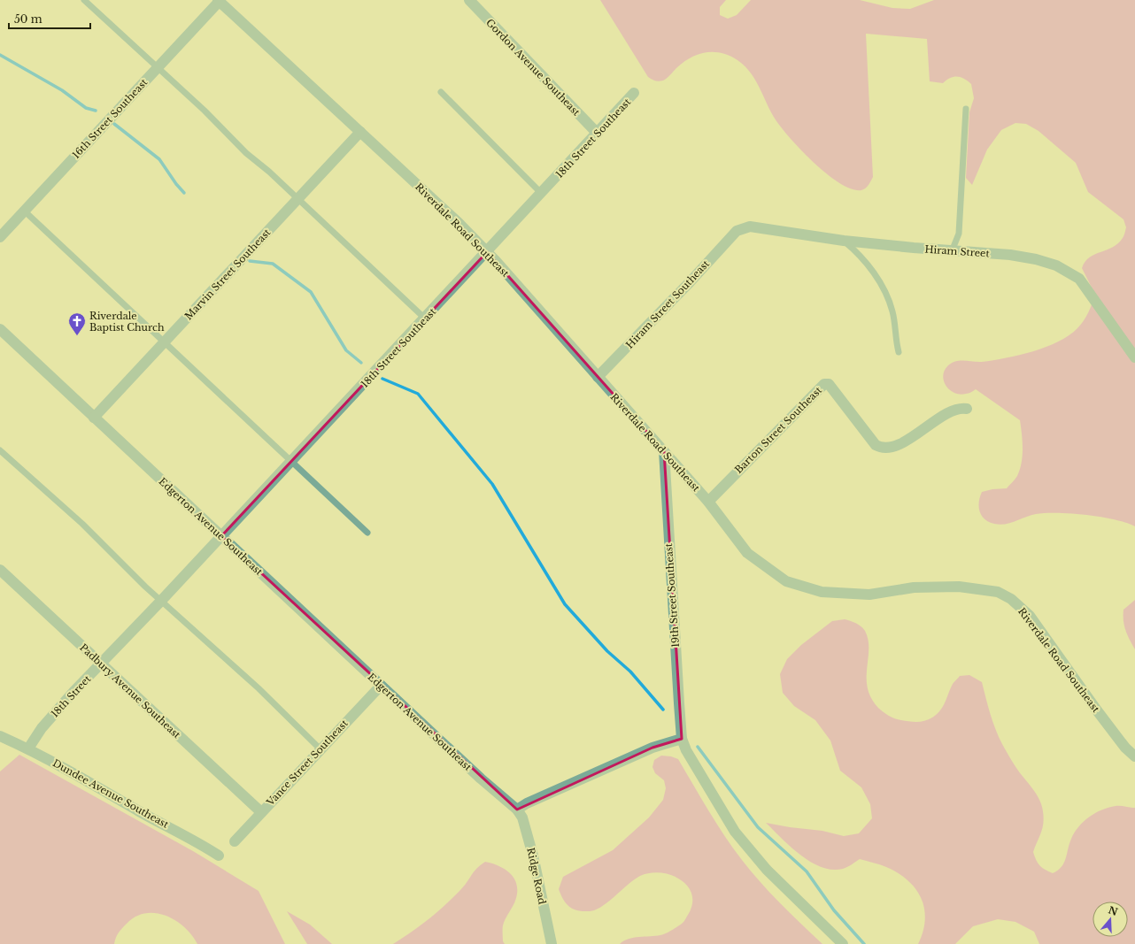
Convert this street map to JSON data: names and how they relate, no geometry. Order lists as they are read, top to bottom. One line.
{"streets":{"street":["Gordon Avenue Southeast","16th Street Southeast","18th Street Southeast","Riverdale Road Southeast","Hiram Street","Marvin Street Southeast","Hiram Street Southeast","Barton Street Southeast","Edgerton Avenue Southeast","19th Street Southeast","Padbury Avenue Southeast","18th Street","Vance Street Southeast","Dundee Avenue Southeast","Ridge Road"]},"crossings":[["Gordon Avenue Southeast","18th Street Southeast"],["16th Street Southeast","Riverdale Road Southeast"],["18th Street Southeast","Riverdale Road Southeast"],["18th Street Southeast","Edgerton Avenue Southeast"],["18th Street Southeast","18th Street"],["Riverdale Road Southeast","Marvin Street Southeast"],["Riverdale Road Southeast","Hiram Street Southeast"],["Riverdale Road Southeast","Barton Street Southeast"],["Riverdale Road Southeast","19th Street Southeast"],["Hiram Street","Hiram Street Southeast"],["Marvin Street Southeast","Edgerton Avenue Southeast"],["Edgerton Avenue Southeast","Vance Street Southeast"],["Edgerton Avenue Southeast","Ridge Road"],["Padbury Avenue Southeast","18th Street"],["Padbury Avenue Southeast","Vance Street Southeast"],["18th Street","Dundee Avenue Southeast"]],"places":{"church":["Riverdale Baptist Church"]},"scale_bar":"50 m","north":"top"}
